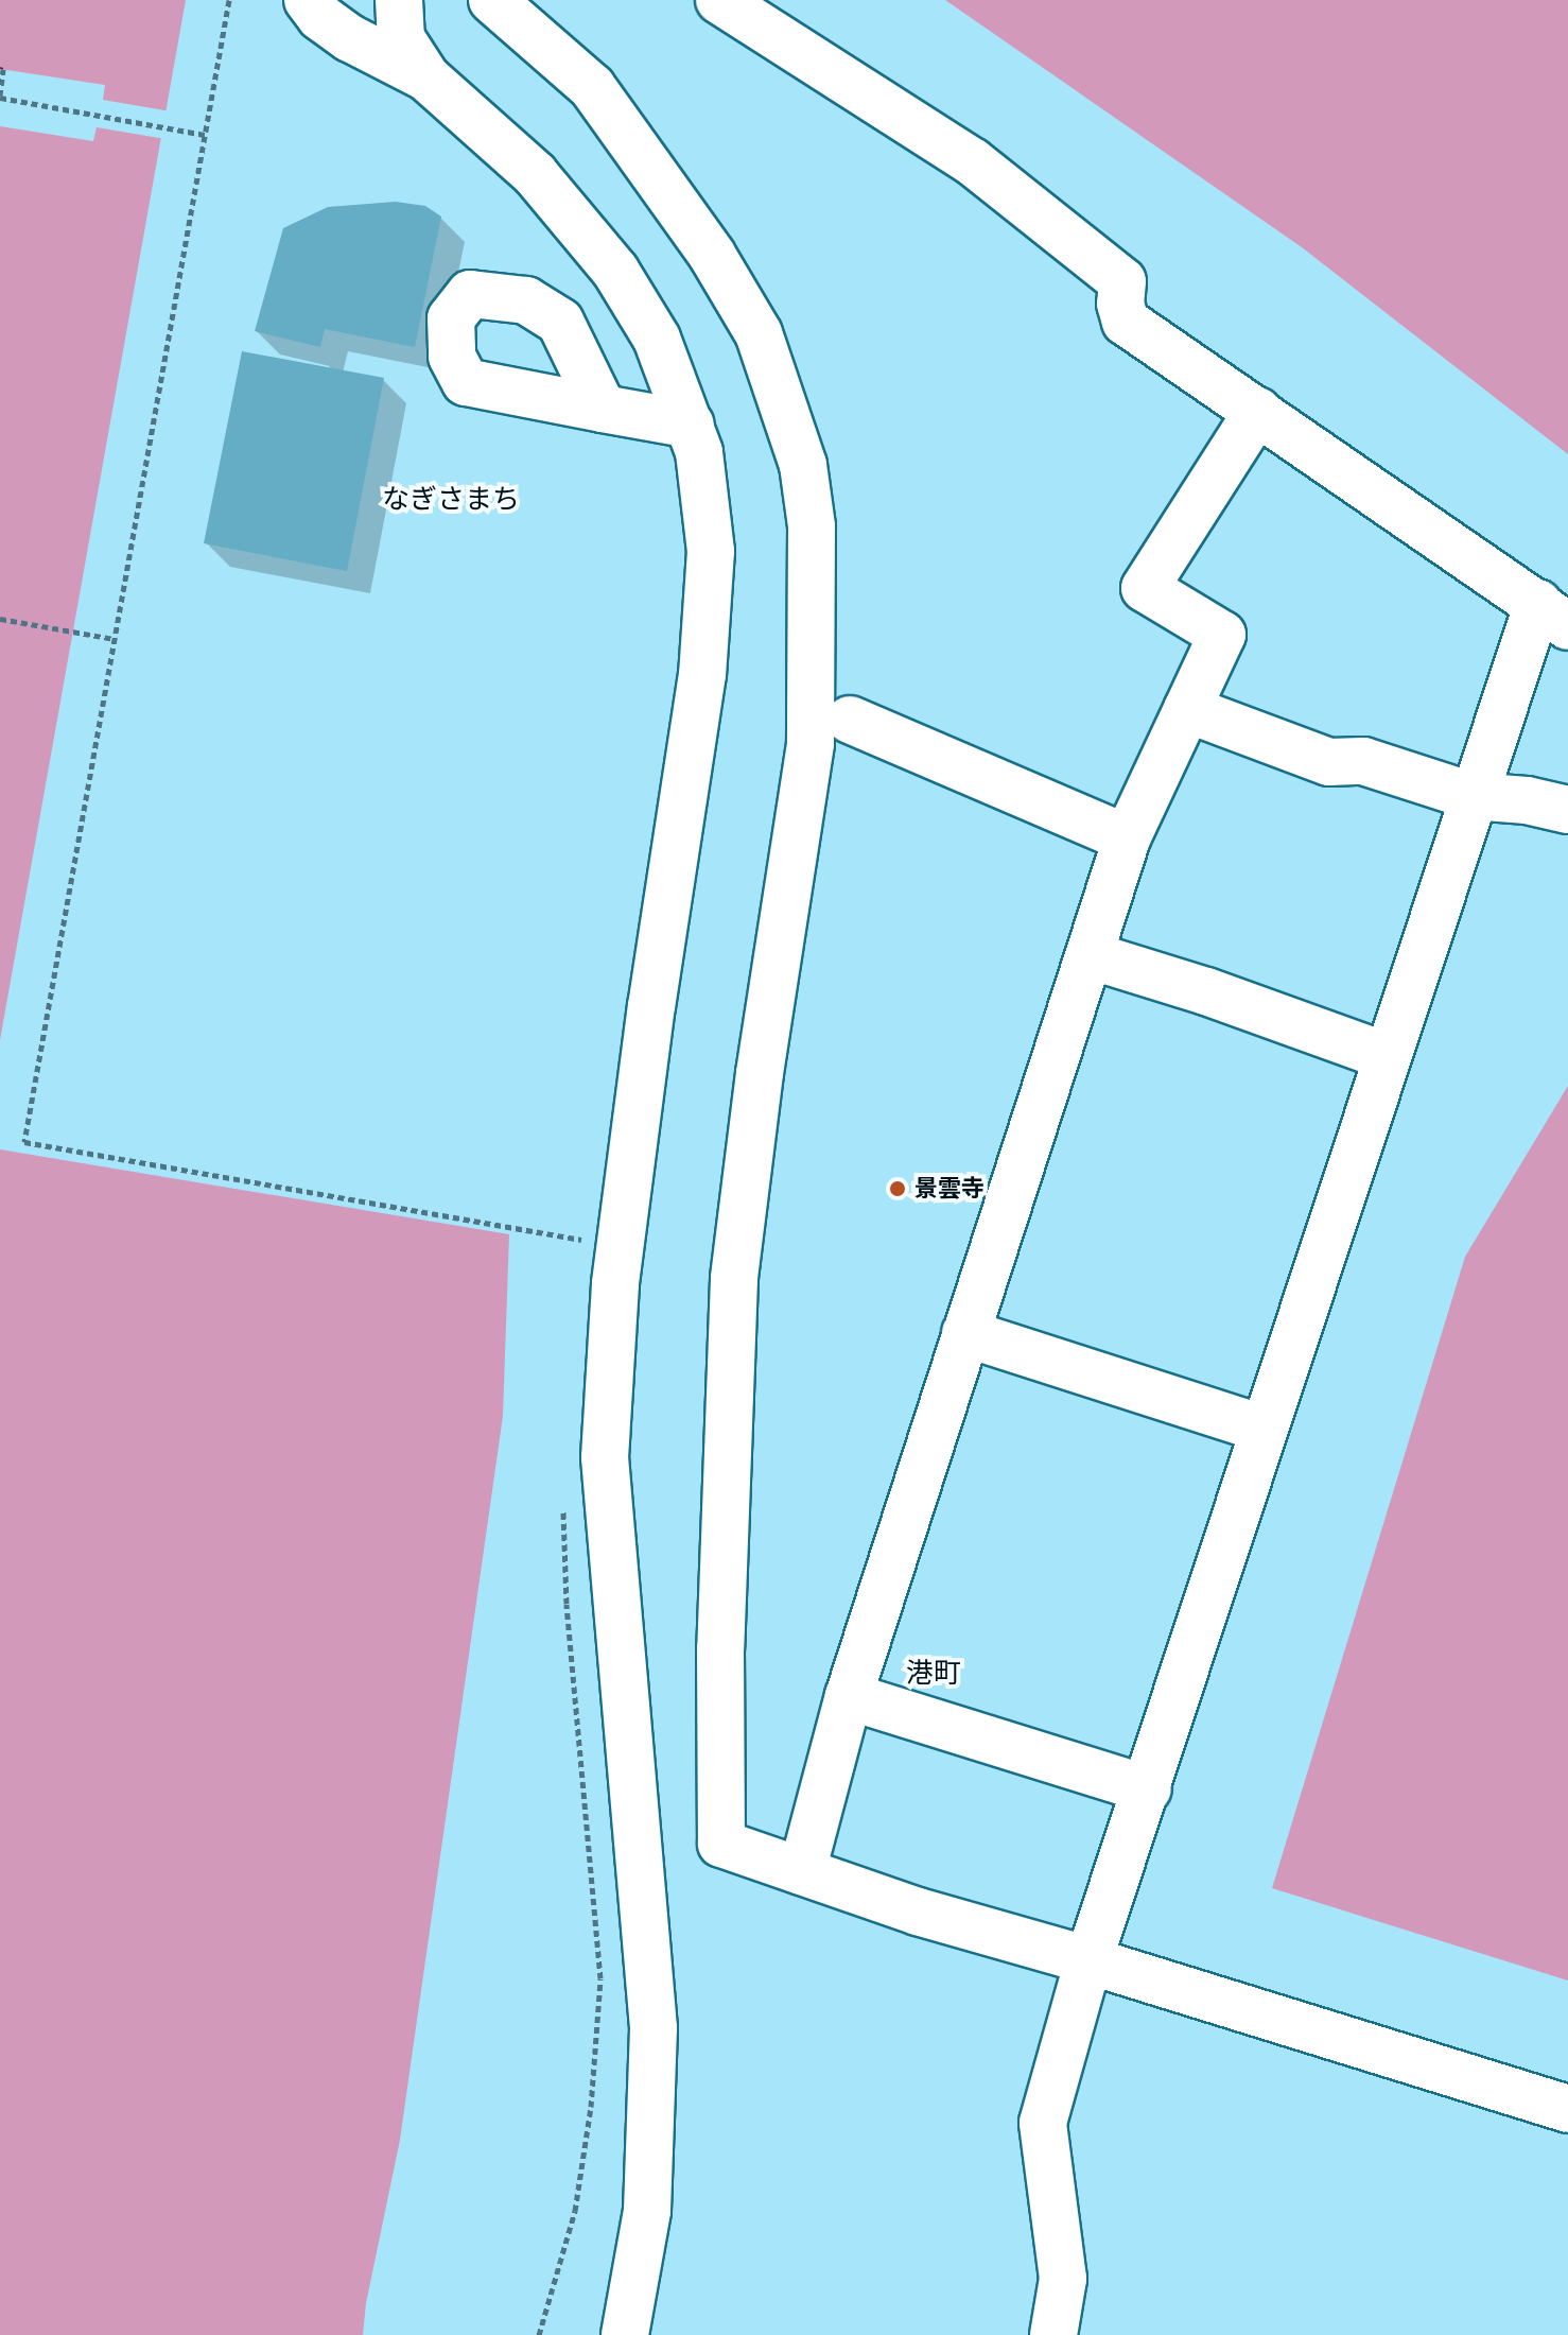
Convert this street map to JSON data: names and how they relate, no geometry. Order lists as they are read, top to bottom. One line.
{"districts":["なぎさまち","港町"],"places":["景雲寺"]}
